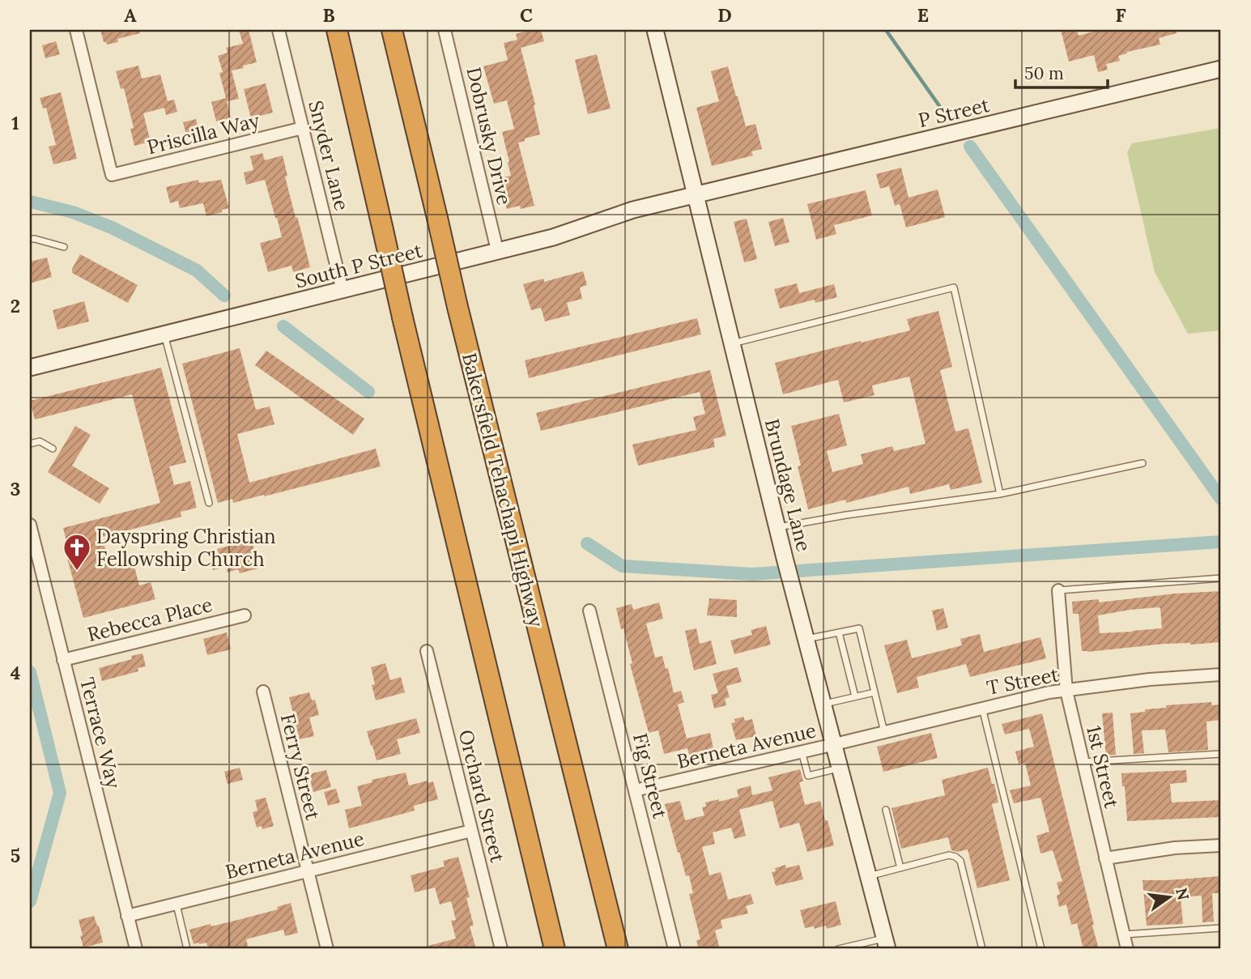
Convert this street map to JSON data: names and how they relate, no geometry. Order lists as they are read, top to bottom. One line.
{"streets":{"highway":["Bakersfield Tehachapi Highway"],"street":["P Street","Priscilla Way","Dobrusky Drive","Snyder Lane","South P Street","Brundage Lane","Rebecca Place","T Street","Terrace Way","Berneta Avenue","Ferry Street","1st Street","Fig Street","Orchard Street"]},"crossings":[["P Street","South P Street"],["P Street","Brundage Lane"],["Priscilla Way","Snyder Lane"],["Dobrusky Drive","South P Street"],["Snyder Lane","South P Street"],["South P Street","Brundage Lane"],["Brundage Lane","T Street"],["Brundage Lane","Berneta Avenue"],["Rebecca Place","Terrace Way"],["T Street","Berneta Avenue"],["T Street","1st Street"],["Terrace Way","Berneta Avenue"],["Berneta Avenue","Ferry Street"],["Berneta Avenue","Fig Street"],["Berneta Avenue","Orchard Street"]],"places":{"church":["Dayspring Christian Fellowship Church"]},"scale_bar":"50 m","north":"right","grid":{"columns":["A","B","C","D","E","F"],"rows":["1","2","3","4","5"]}}
